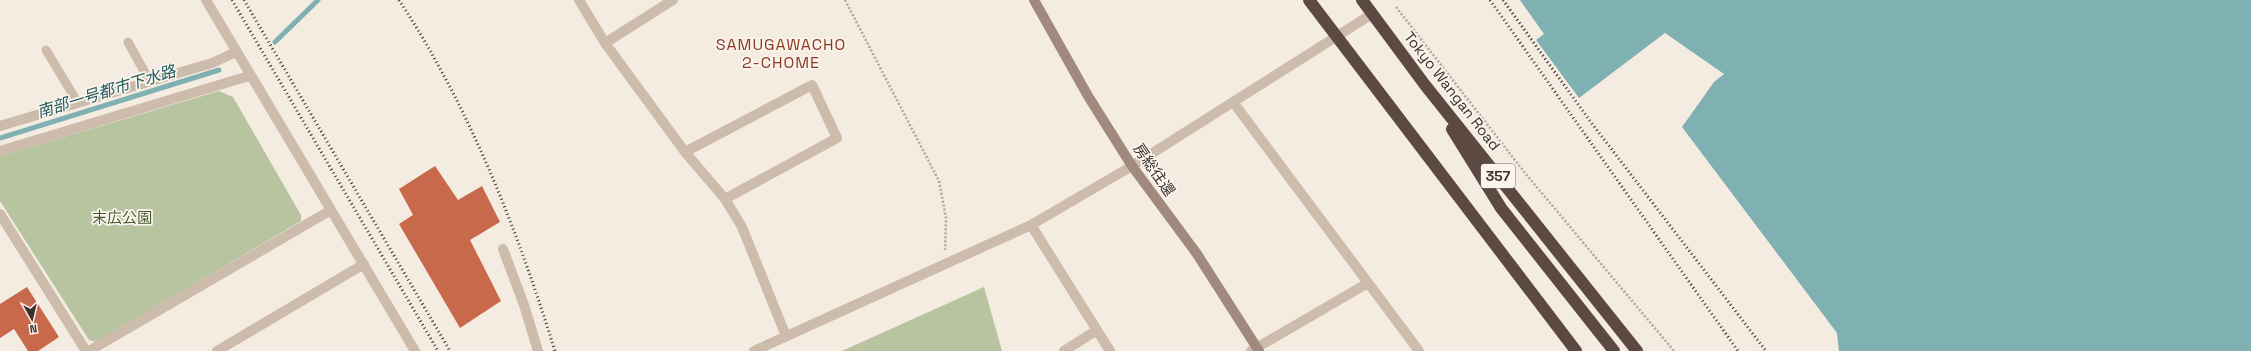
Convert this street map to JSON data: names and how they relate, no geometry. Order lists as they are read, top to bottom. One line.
{"streets":{"highway":["Tokyo Wangan Road","357"],"street":["房総往還"]},"districts":["SAMUGAWACHO 2-CHOME"],"water":["南部一号都市下水路"],"parks":["末広公園"],"north":"bottom"}
